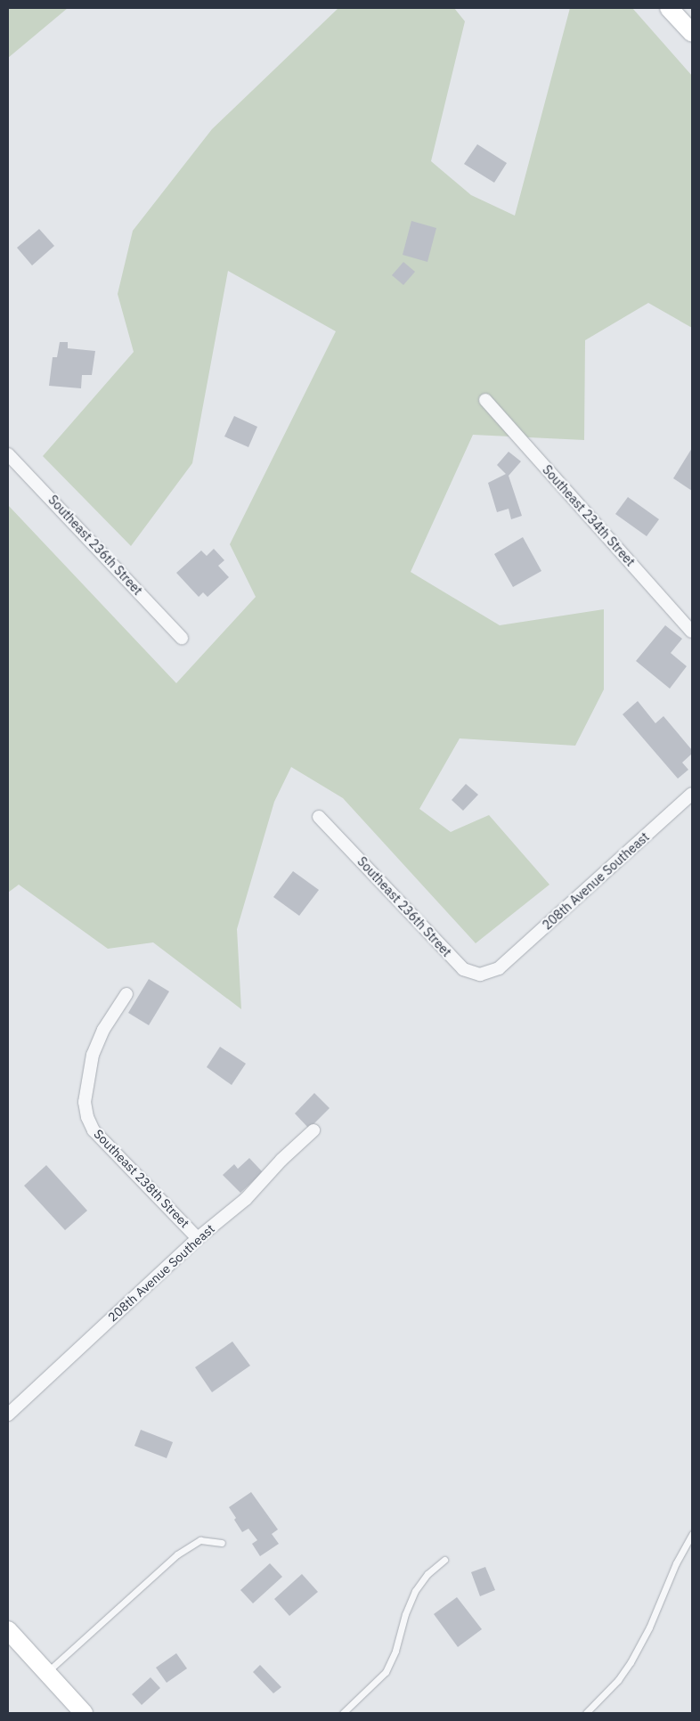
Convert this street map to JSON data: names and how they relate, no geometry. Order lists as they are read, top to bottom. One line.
{"streets":{"street":["Southeast 234th Street","Southeast 236th Street","208th Avenue Southeast","Southeast 238th Street"]},"crossings":[["Southeast 236th Street","208th Avenue Southeast"],["208th Avenue Southeast","Southeast 238th Street"]]}
